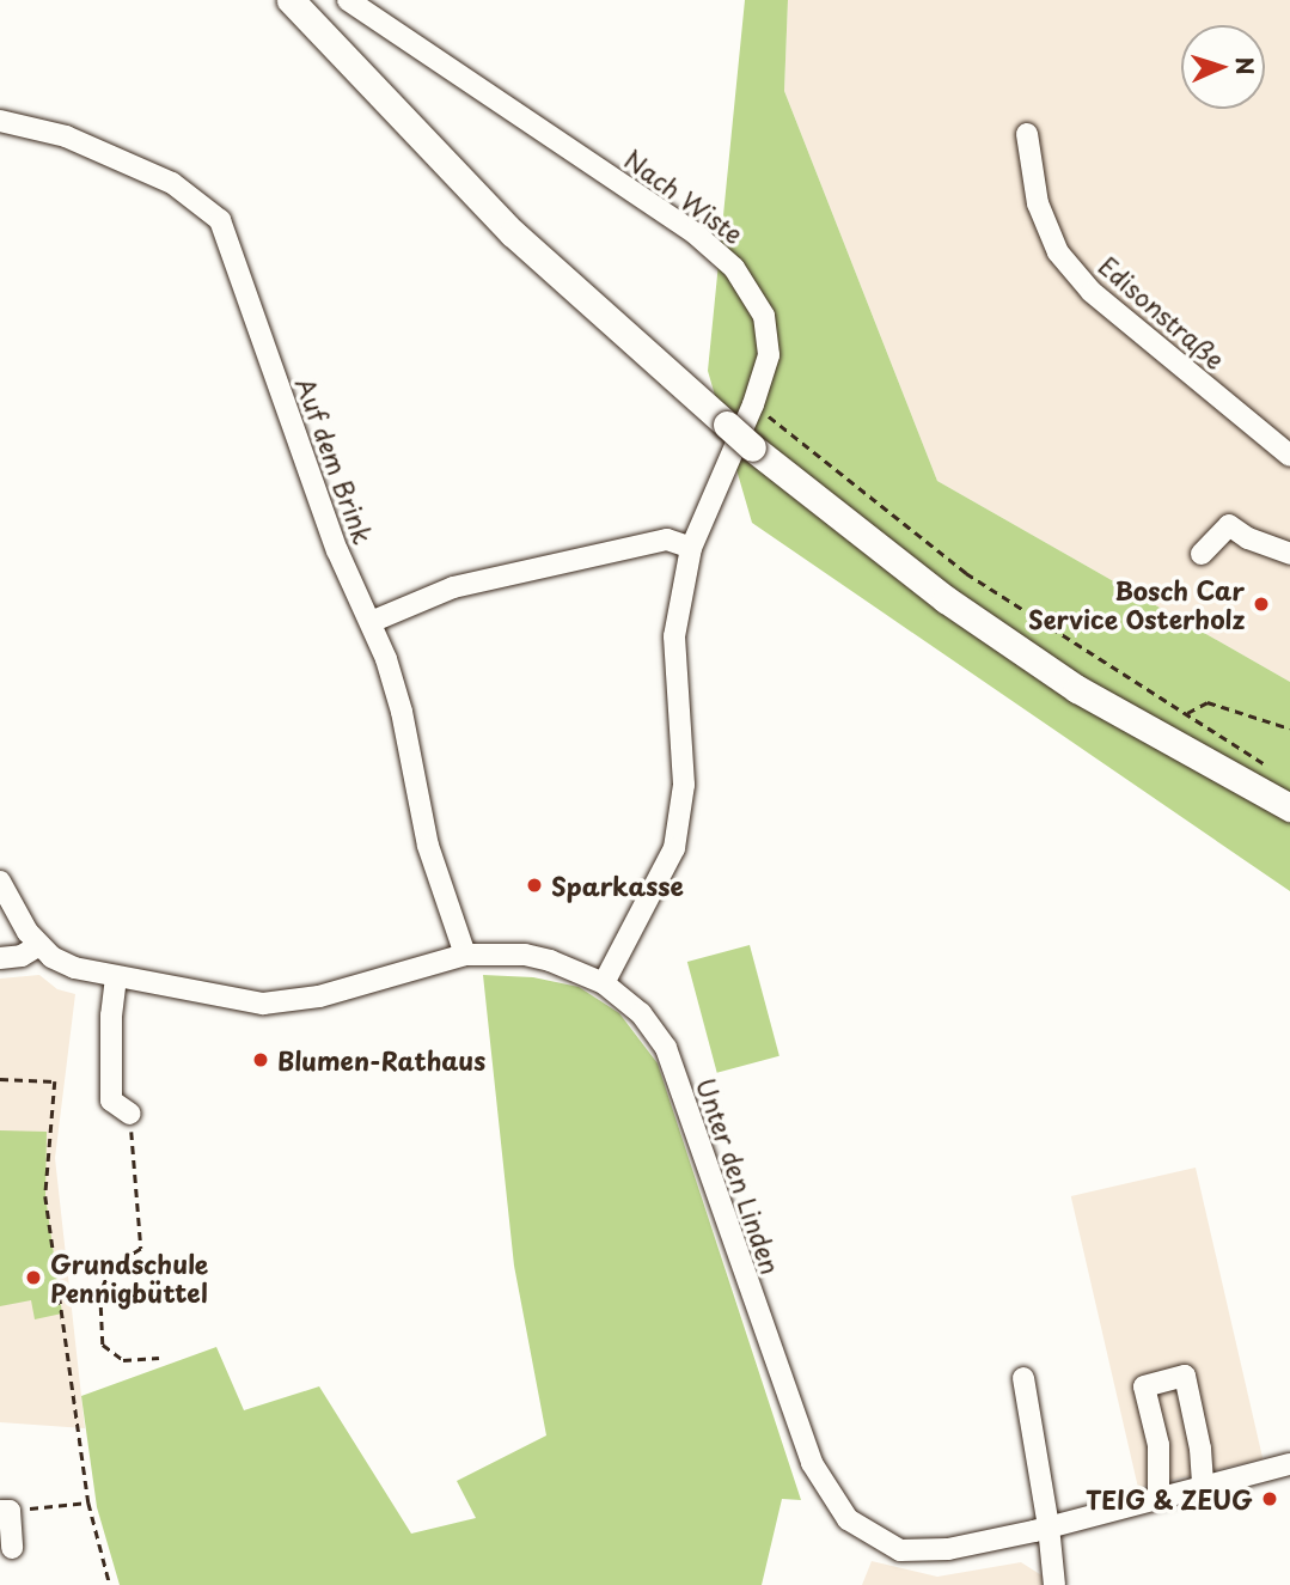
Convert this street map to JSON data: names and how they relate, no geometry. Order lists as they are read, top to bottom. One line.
{"streets":{"street":["Nach Wiste","Edisonstraße","Auf dem Brink","Unter den Linden"]},"crossings":[["Nach Wiste","Unter den Linden"],["Auf dem Brink","Unter den Linden"]],"places":["Bosch Car Service Osterholz","Sparkasse","Blumen-Rathaus","Grundschule Pennigbüttel","TEIG & ZEUG"],"north":"right"}
